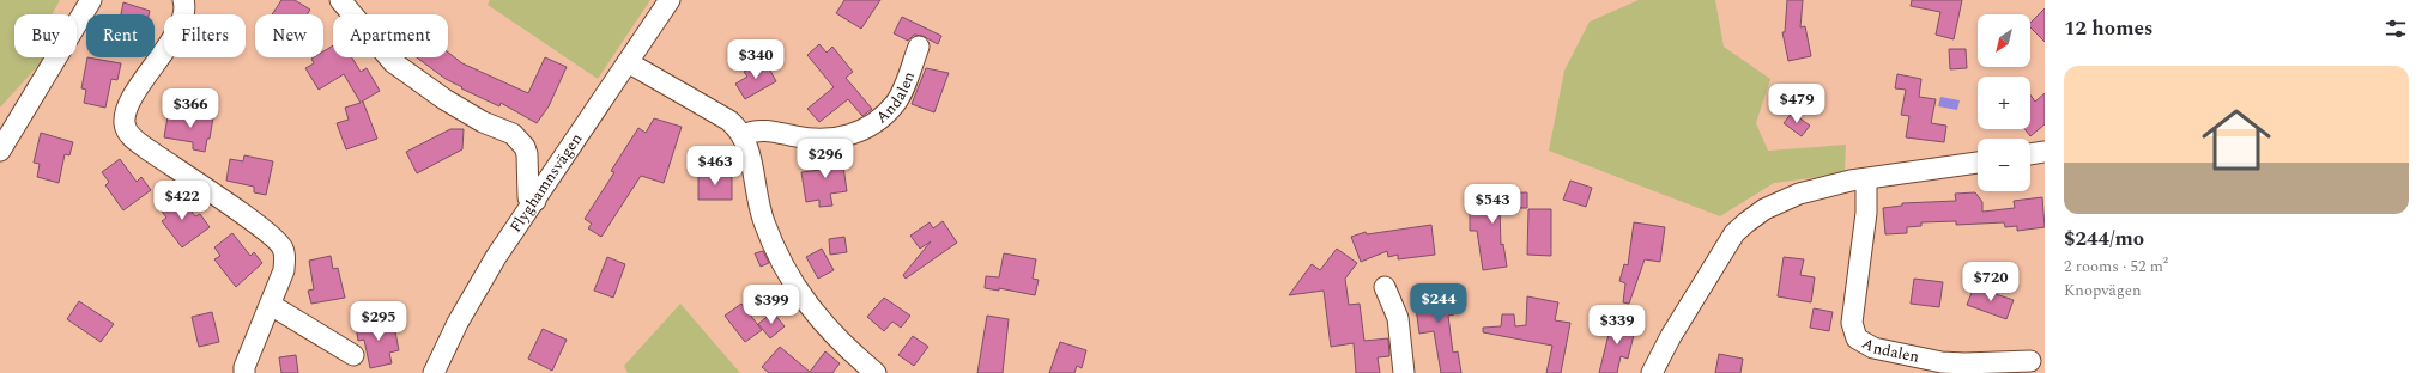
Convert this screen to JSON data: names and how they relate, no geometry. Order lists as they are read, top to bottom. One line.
{"streets":{"street":["Andalen","Flyghamnsvägen"]},"north":"bottom left","page":{"heading":"12 homes","map_buttons":["+","−"],"chip":["Buy","Rent","Filters","New","Apartment"],"price":["$340","$479","$366","$296","$463","$422","$543","$720","$244","$399","$295","$339"],"list":[{"name":"$244/mo","note":"2 rooms · 52 m² · Knopvägen"}]}}
